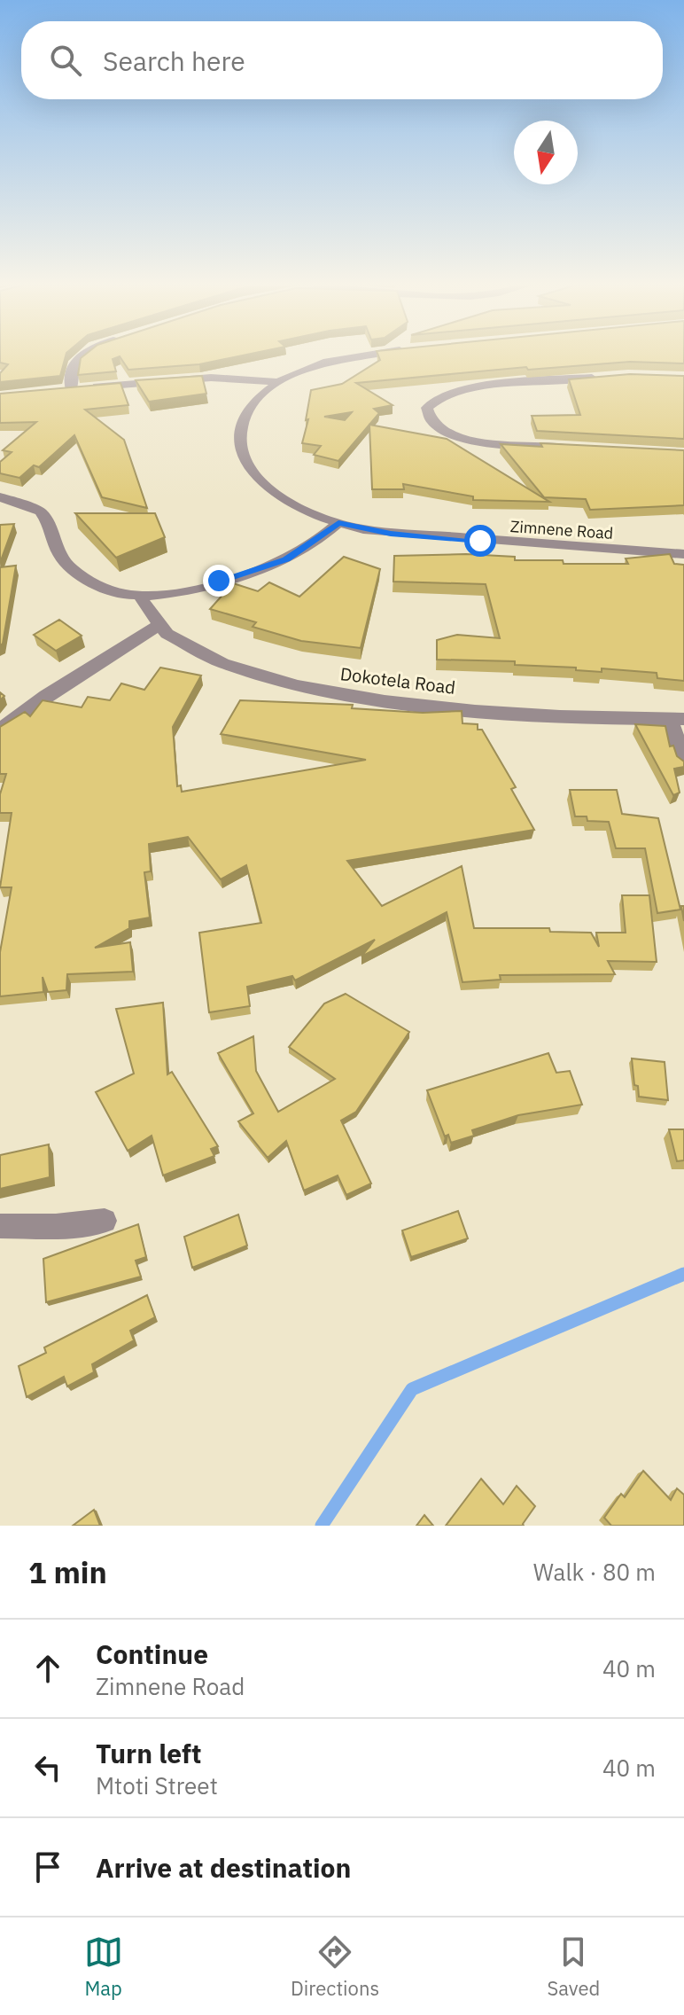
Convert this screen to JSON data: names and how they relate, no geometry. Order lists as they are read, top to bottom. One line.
{"streets":{"street":["Zimnene Road","Dokotela Road"]},"north":"bottom","page":{"search":"Search here","heading":["1 min","Walk · 80 m"],"list":[["Continue","Zimnene Road","40 m"],["Turn left","Mtoti Street","40 m"],"Arrive at destination"],"nav":["Map","Directions","Saved"]}}
